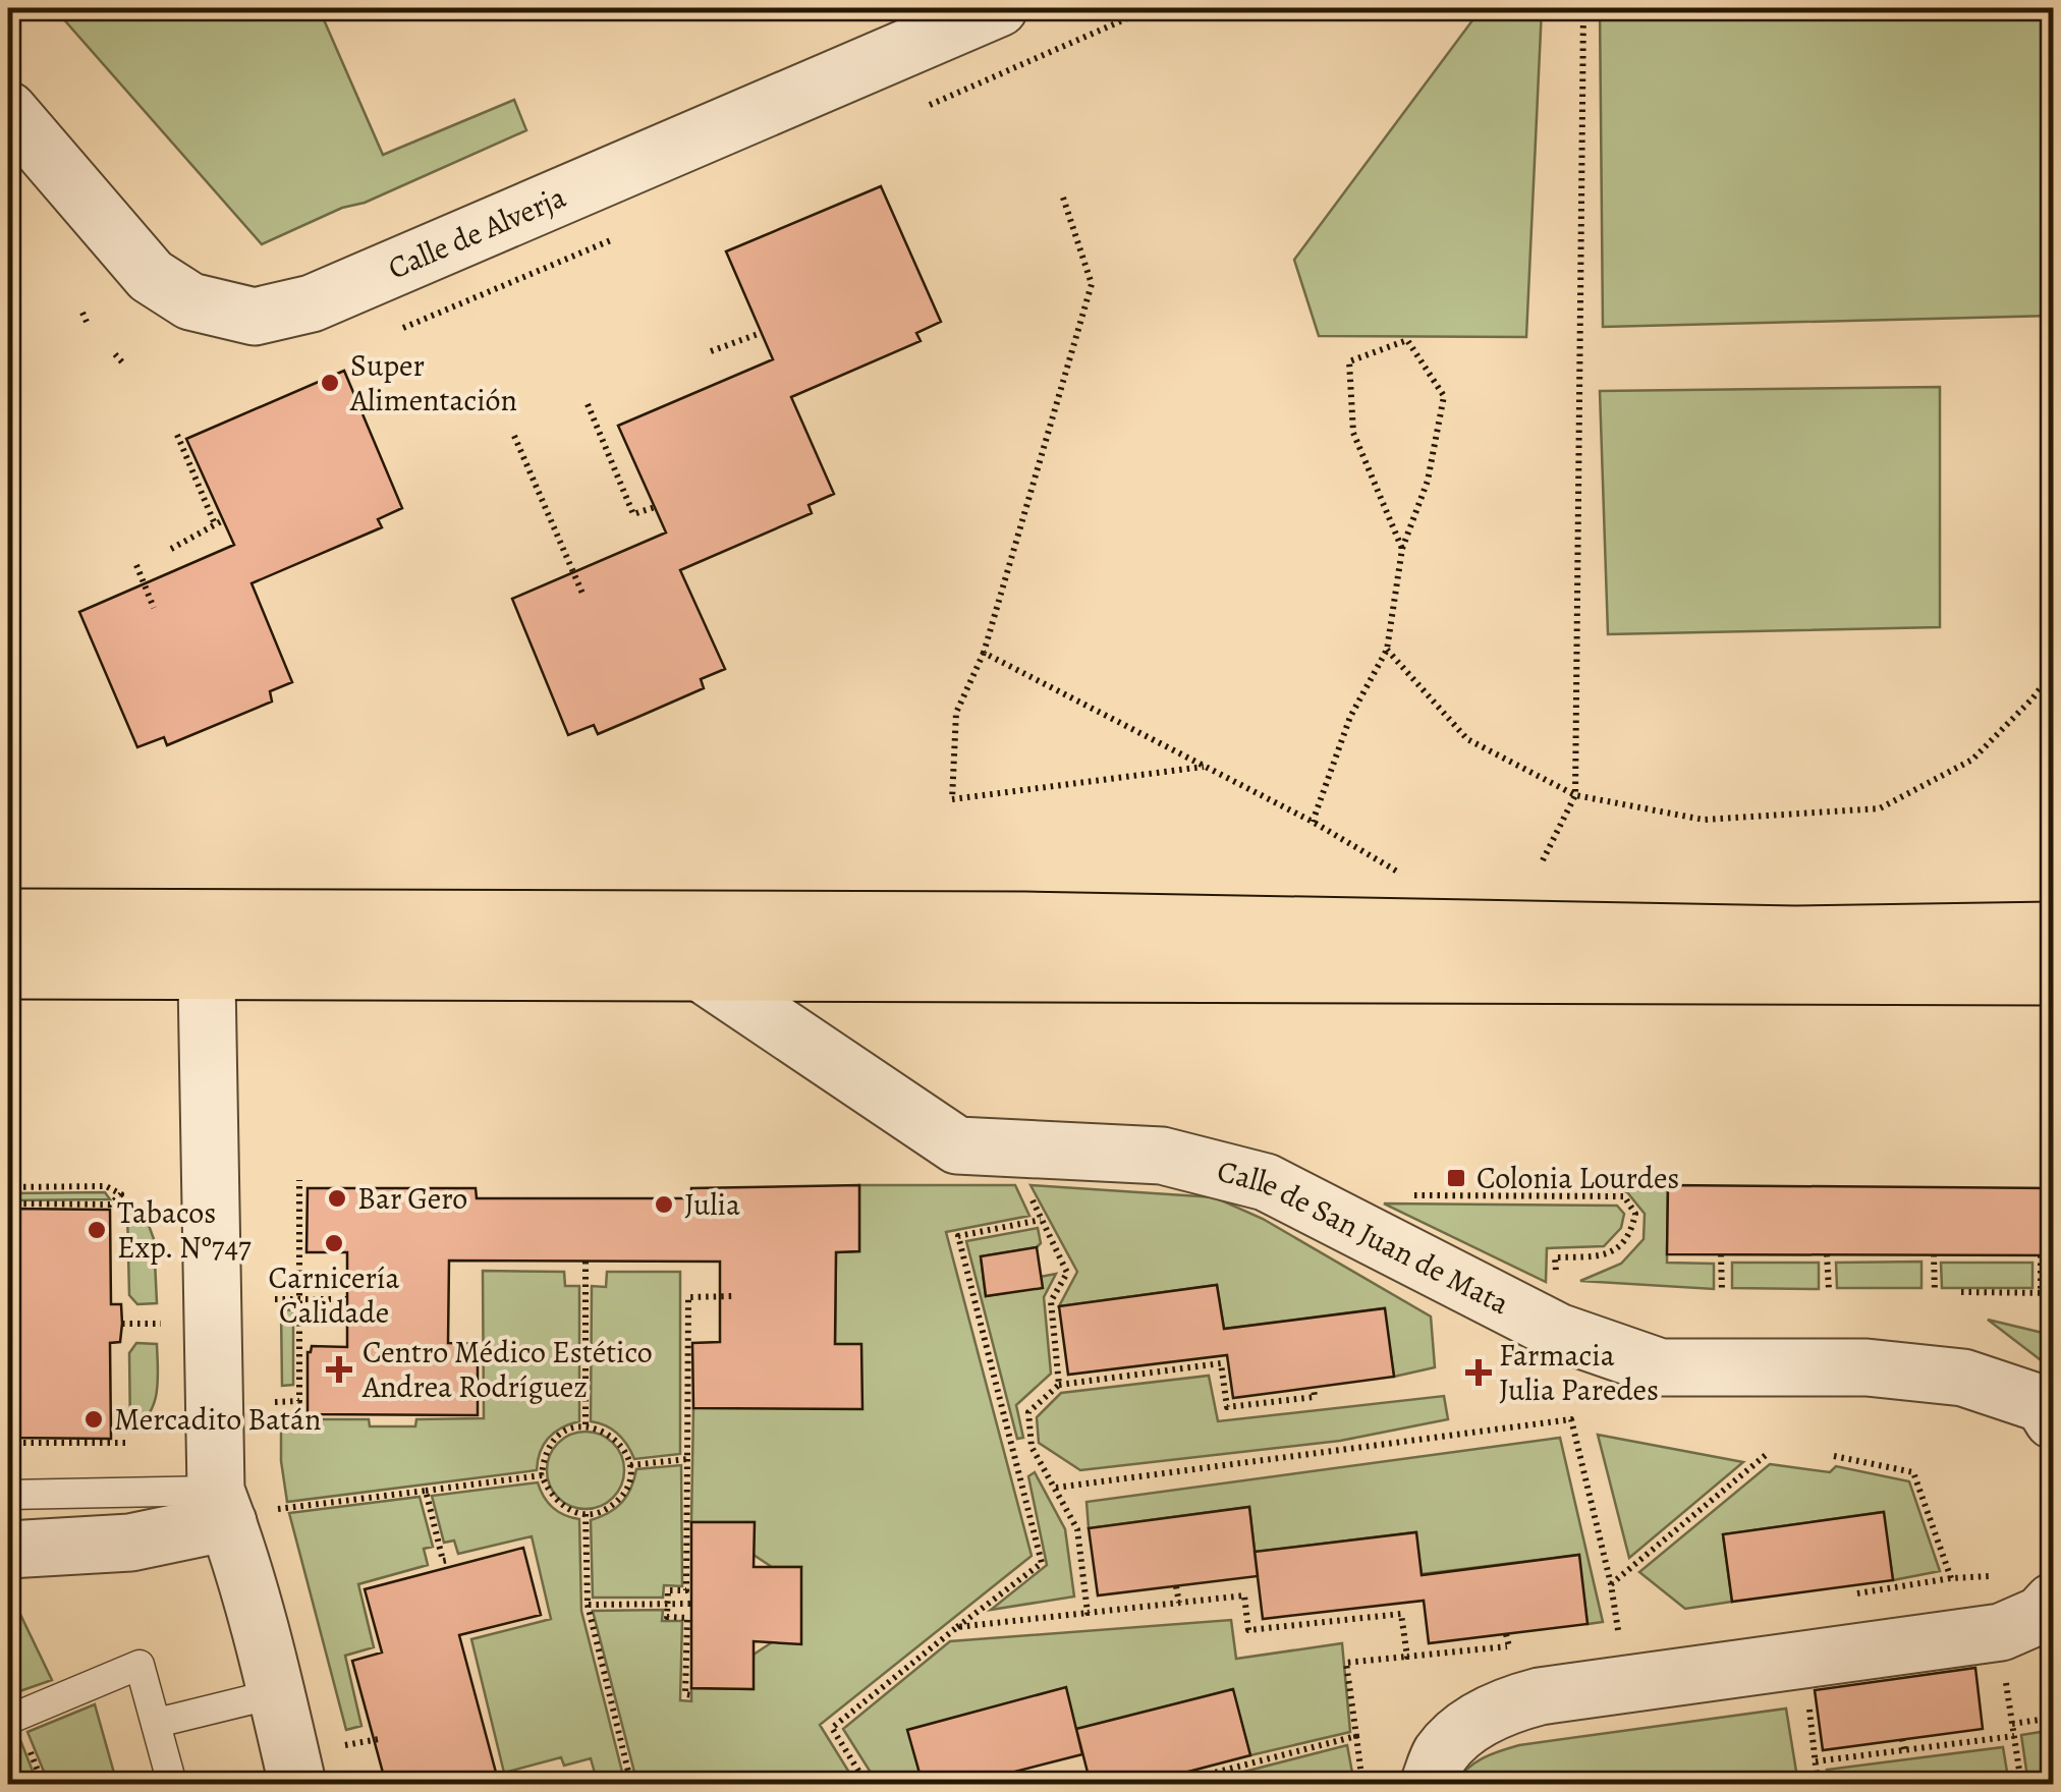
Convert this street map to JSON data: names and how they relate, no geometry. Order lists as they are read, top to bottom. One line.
{"streets":{"street":["Calle de Alverja","Calle de San Juan de Mata"]},"places":{"other":["Super Alimentación","Bar Gero","Julia","Tabacos Exp. Nº747","Carnicería Calidade","Mercadito Batán"],"transit":["Colonia Lourdes"],"health":["Centro Médico Estético Andrea Rodríguez","Farmacia Julia Paredes"]}}
